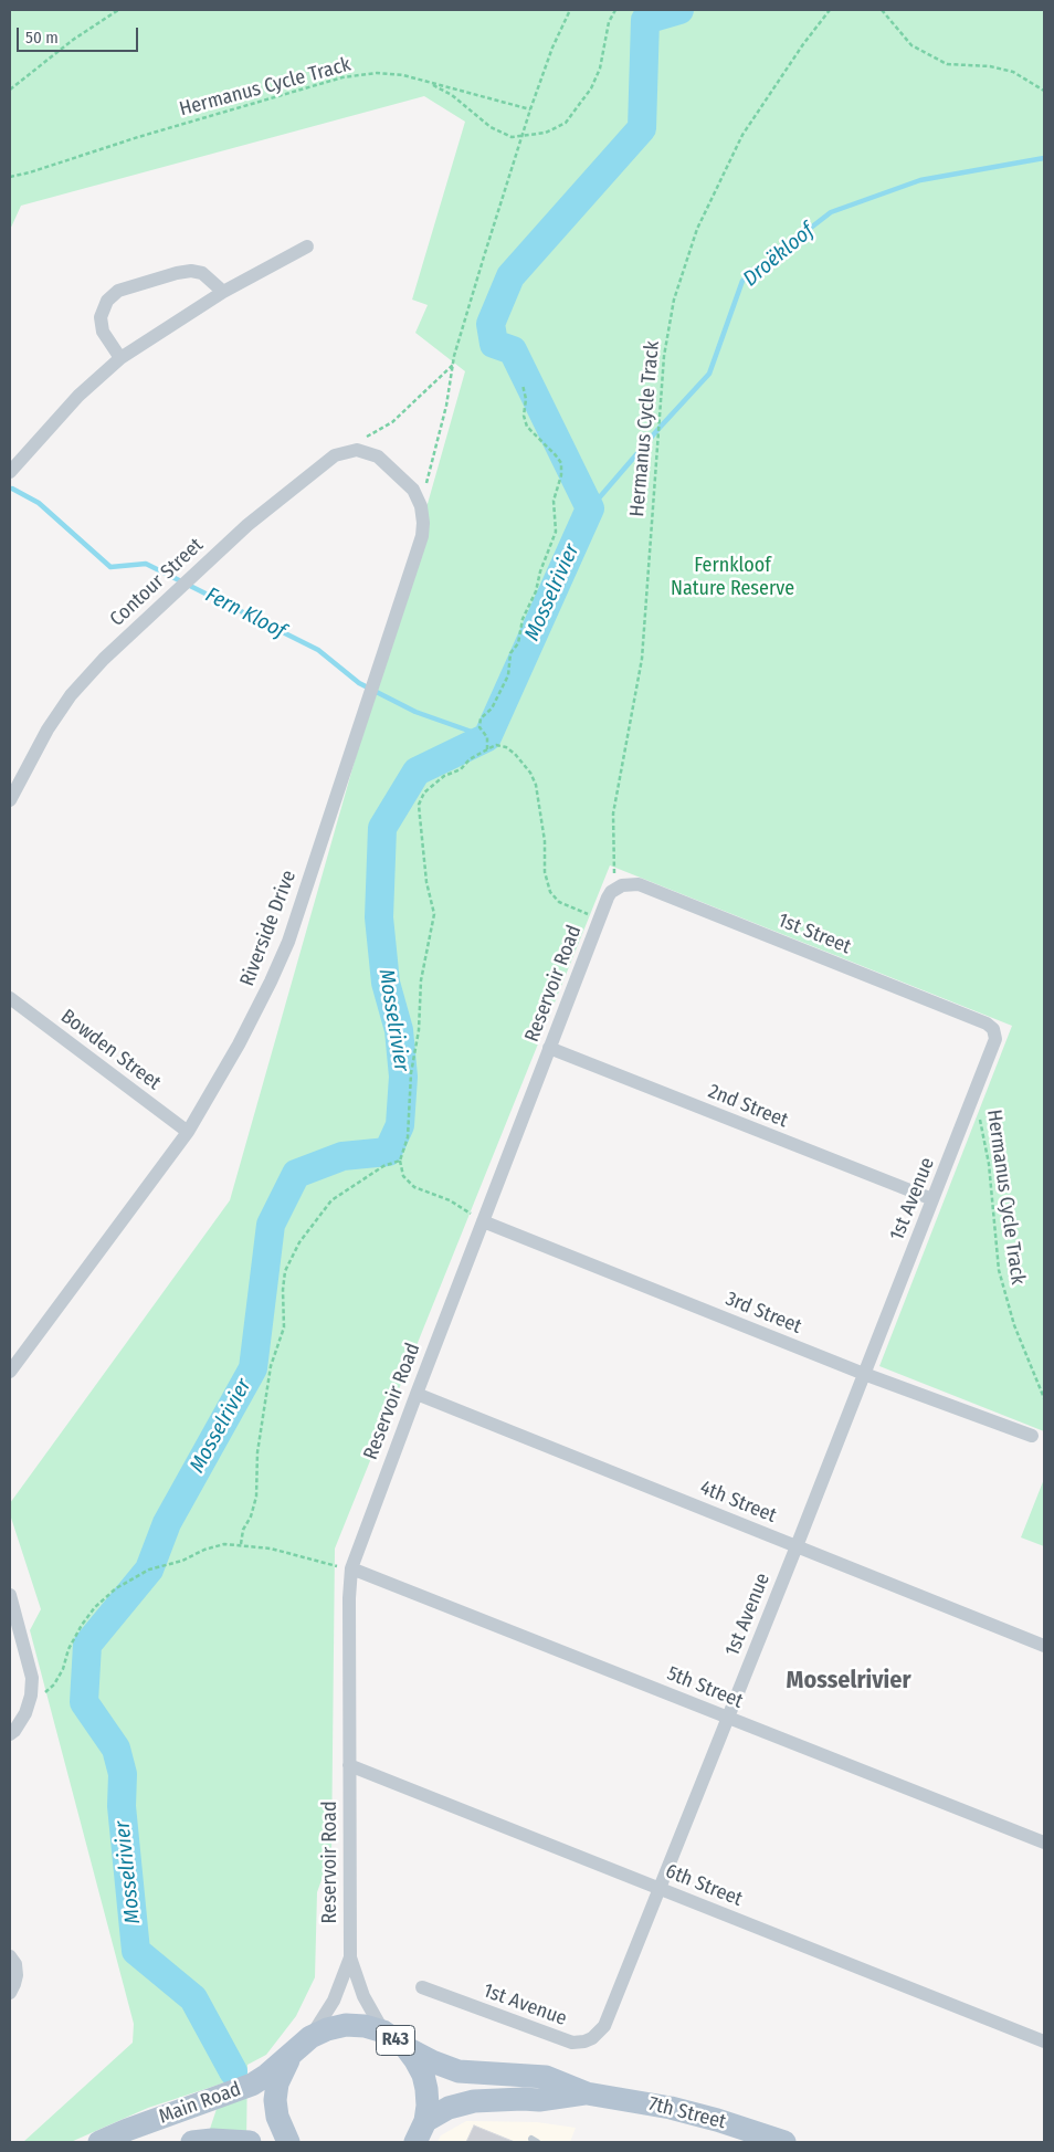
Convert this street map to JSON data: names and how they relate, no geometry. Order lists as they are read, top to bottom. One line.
{"streets":{"main road":["R43","Main Road","7th Street"],"street":["Contour Street","Riverside Drive","1st Street","Reservoir Road","Bowden Street","2nd Street","1st Avenue","3rd Street","4th Street","5th Street","6th Street"],"path":["Hermanus Cycle Track"]},"crossings":[["Hermanus Cycle Track","1st Street"],["Hermanus Cycle Track","Reservoir Road"],["Hermanus Cycle Track","1st Avenue"],["Contour Street","Riverside Drive"],["Riverside Drive","Bowden Street"],["1st Street","Reservoir Road"],["1st Street","1st Avenue"],["Reservoir Road","2nd Street"],["Reservoir Road","3rd Street"],["Reservoir Road","4th Street"],["Reservoir Road","5th Street"],["Reservoir Road","6th Street"],["Reservoir Road","Main Road"],["2nd Street","1st Avenue"],["1st Avenue","3rd Street"],["1st Avenue","4th Street"],["1st Avenue","5th Street"],["1st Avenue","6th Street"],["Main Road","7th Street"]],"districts":["Mosselrivier"],"water":["Droëkloof","Mosselrivier","Fern Kloof"],"parks":["Fernkloof Nature Reserve"],"scale_bar":"50 m"}
